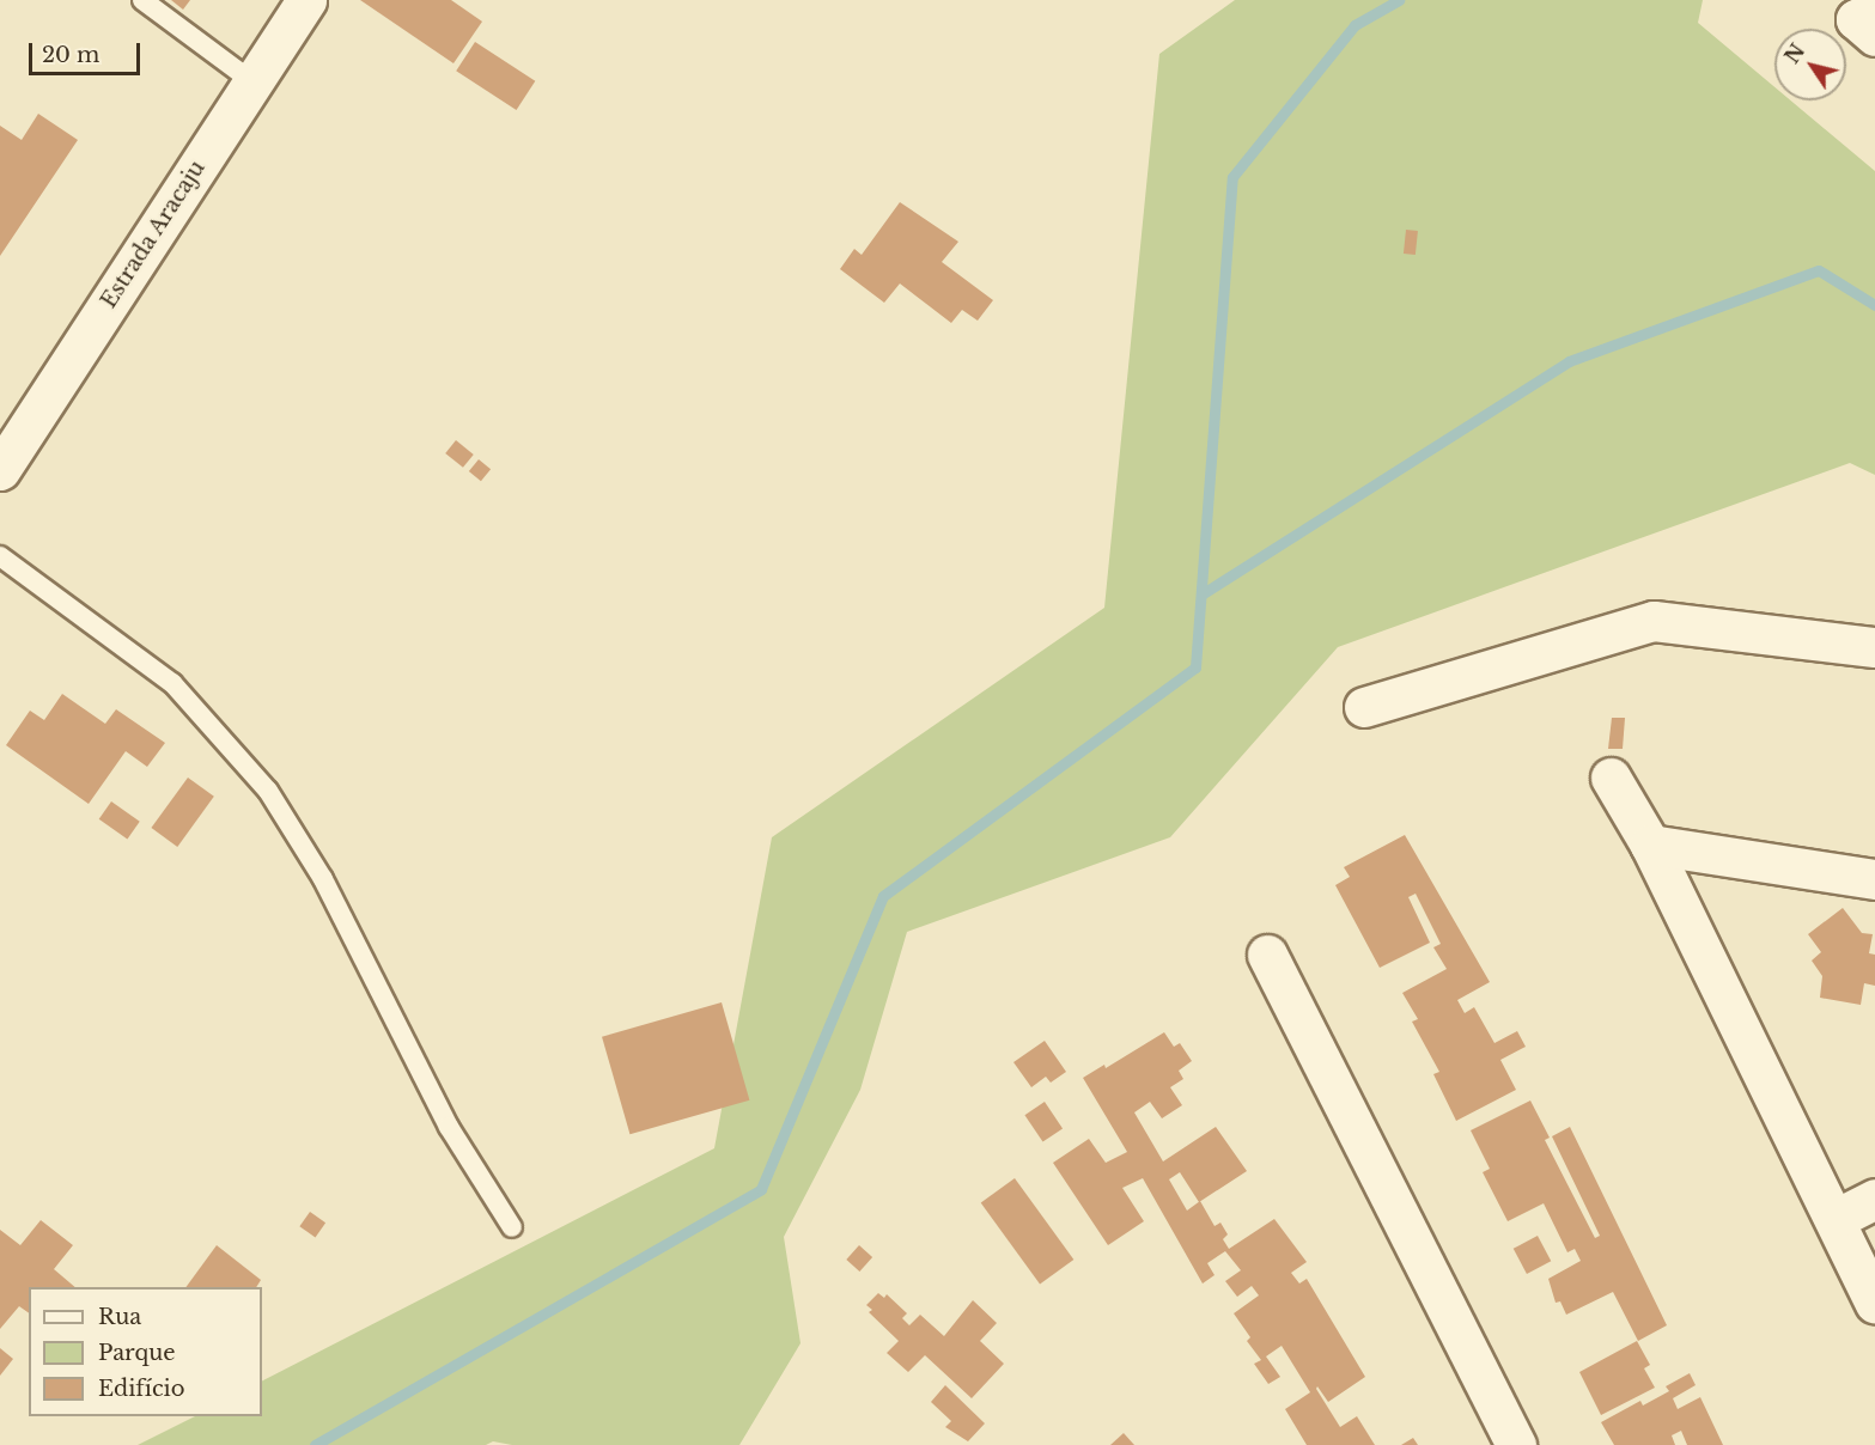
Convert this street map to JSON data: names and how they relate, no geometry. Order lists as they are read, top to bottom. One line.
{"streets":{"street":["Estrada Aracaju"]},"legend":["Rua","Parque","Edifício"],"scale_bar":"20 m","north":"top left"}
